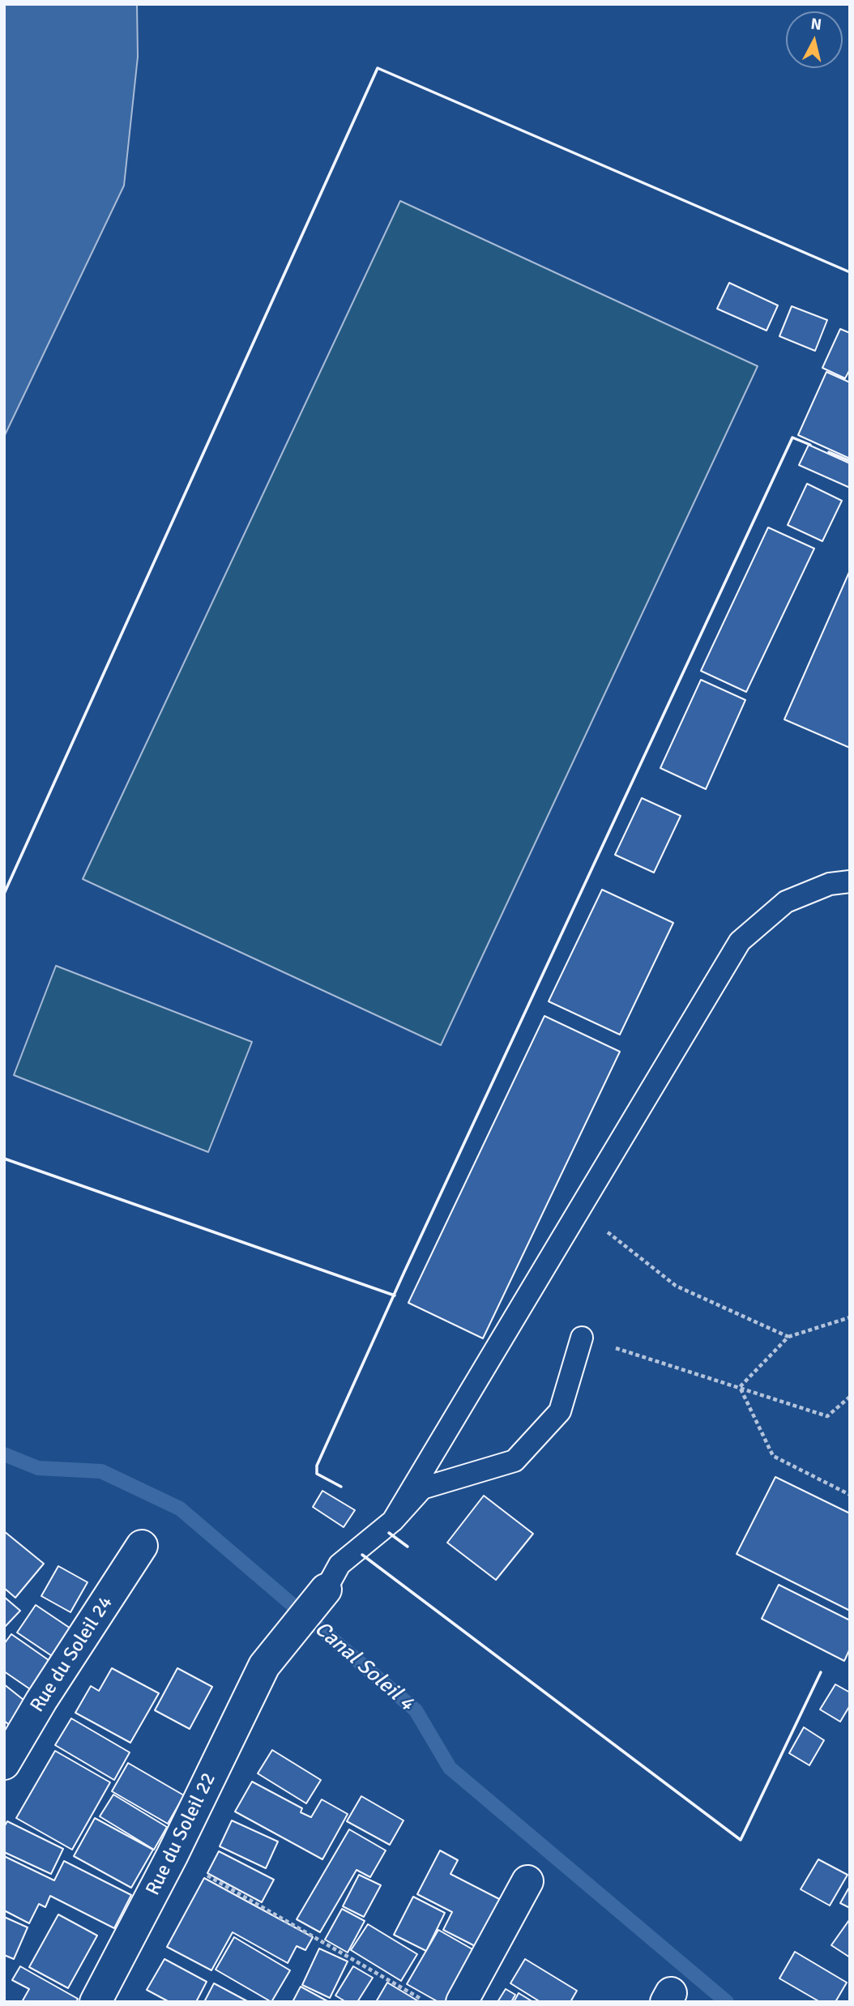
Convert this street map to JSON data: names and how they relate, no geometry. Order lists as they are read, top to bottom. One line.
{"streets":{"street":["Rue du Soleil 24","Rue du Soleil 22"]},"water":["Canal Soleil 4"],"north":"top"}
